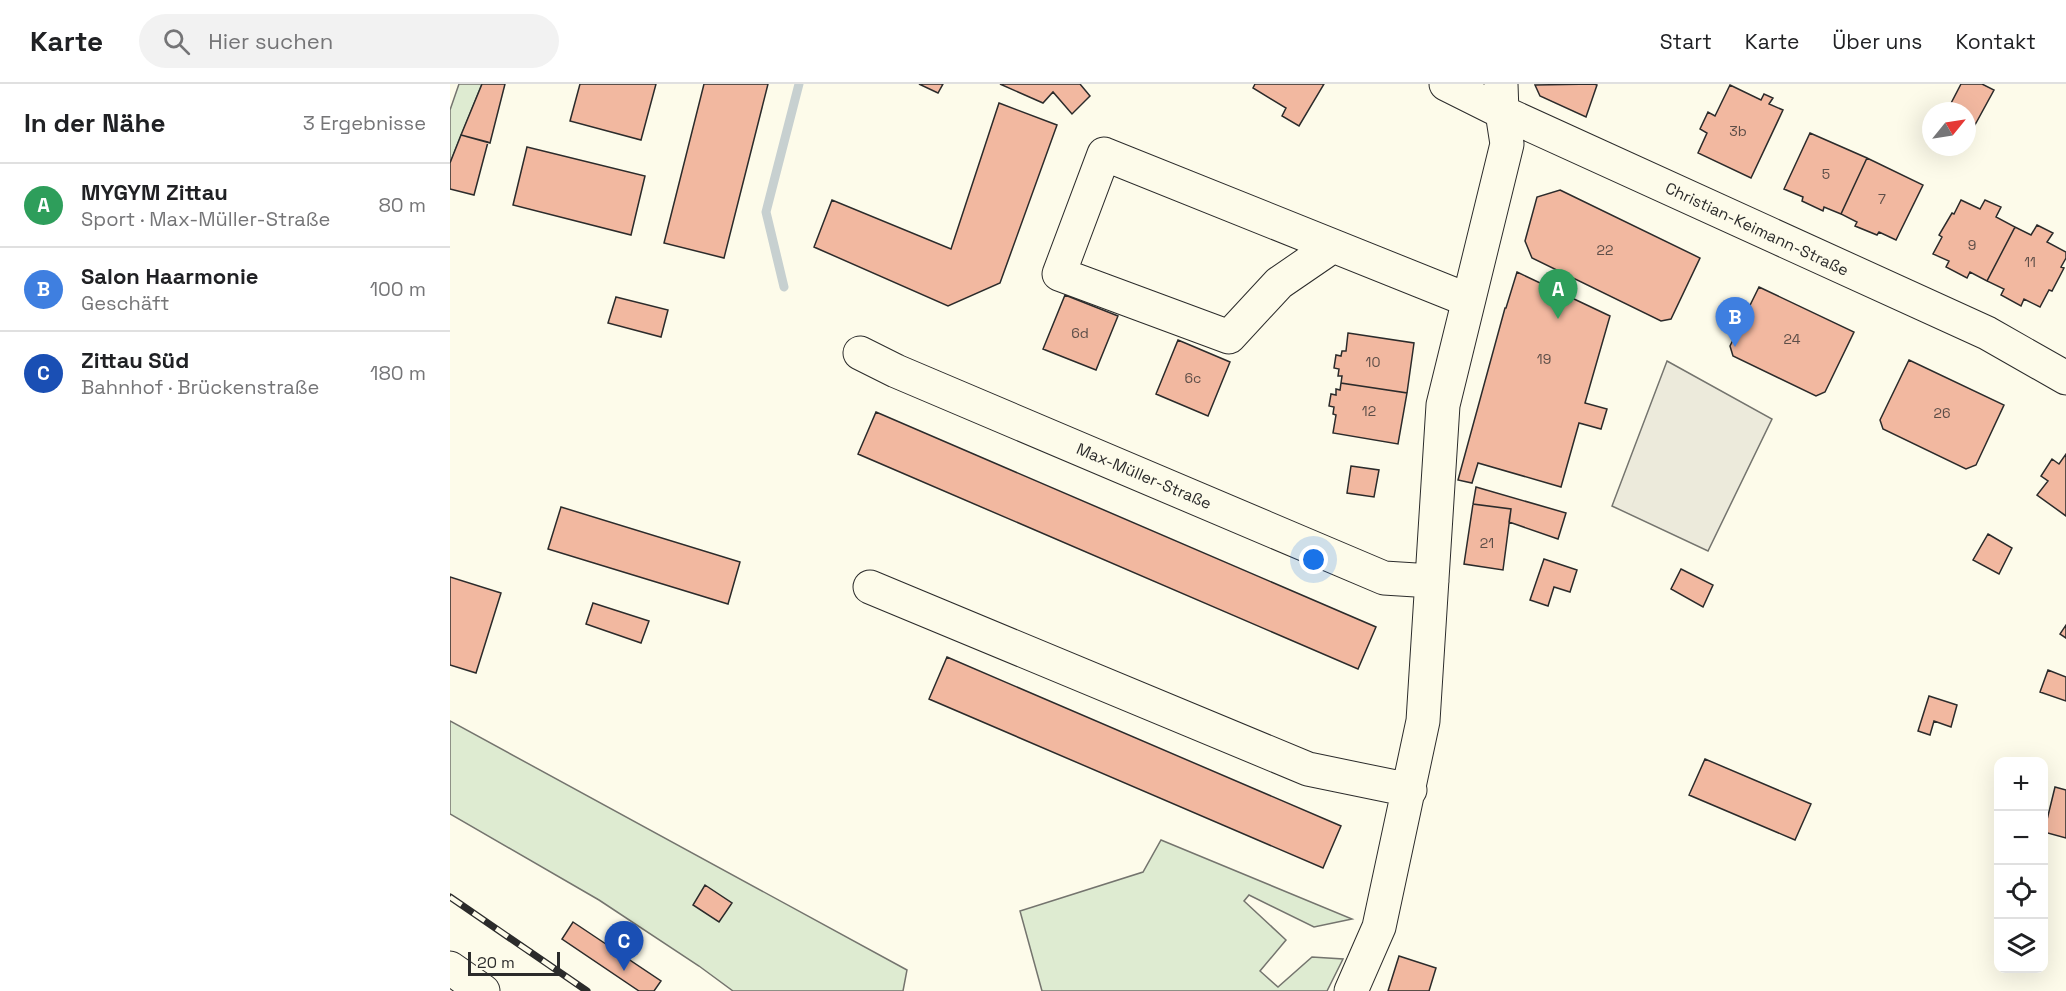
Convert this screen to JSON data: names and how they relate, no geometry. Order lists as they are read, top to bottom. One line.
{"streets":{"street":["Christian-Keimann-Straße","Max-Müller-Straße"]},"house_numbers":["3b","5","7","9","22","11","6d","24","19","10","6c","12","26","21"],"scale_bar":"20 m","north":"top right","page":{"header":"Karte","search":"Hier suchen","nav":["Start","Karte","Über uns","Kontakt"],"heading":["In der Nähe","3 Ergebnisse"],"list":[{"mark":"A","name":"MYGYM Zittau","note":"Sport · Max-Müller-Straße","value":"80 m"},{"mark":"B","name":"Salon Haarmonie","note":"Geschäft","value":"100 m"},{"mark":"C","name":"Zittau Süd","note":"Bahnhof · Brückenstraße","value":"180 m"}],"pins":["A","B","C"],"map_buttons":["+","−"],"scale":"20 m"}}
